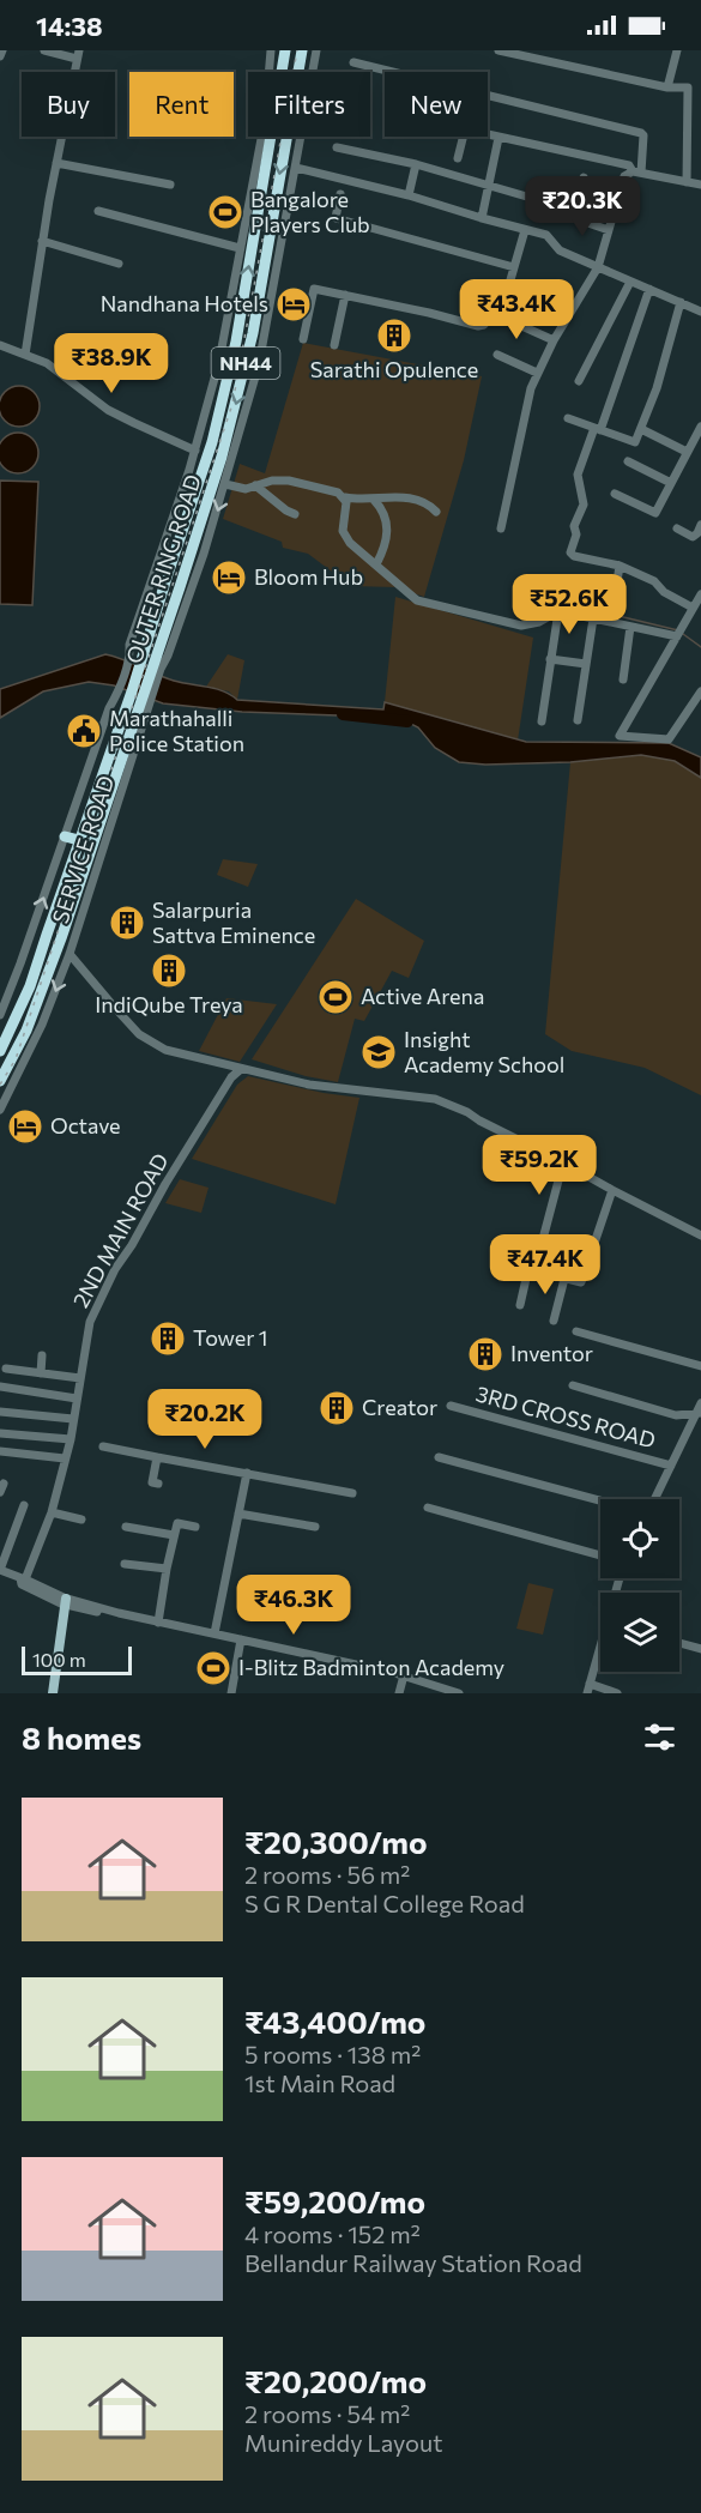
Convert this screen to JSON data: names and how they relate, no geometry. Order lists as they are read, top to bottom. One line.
{"streets":{"highway":["NH44","OUTER RING ROAD"],"street":["SERVICE ROAD","2ND MAIN ROAD","3RD CROSS ROAD"]},"crossings":[["OUTER RING ROAD","SERVICE ROAD"]],"places":{"sports":["Bangalore Players Club","Active Arena","I-Blitz Badminton Academy"],"hotel":["Nandhana Hotels","Bloom Hub","Octave"],"building":["Sarathi Opulence","Salarpuria Sattva Eminence","IndiQube Treya","Tower 1","Inventor","Creator"],"public building":["Marathahalli Police Station"],"school or university":["Insight Academy School"]},"scale_bar":"100 m","page":{"status":"14:38","chip":["Buy","Rent","Filters","New"],"price":["₹20.3K","₹43.4K","₹38.9K","₹52.6K","₹59.2K","₹47.4K","₹20.2K","₹46.3K"],"scale":"100 m","heading":"8 homes","list":[{"name":"₹20,300/mo","note":"2 rooms · 56 m² · S G R Dental College Road"},{"name":"₹43,400/mo","note":"5 rooms · 138 m² · 1st Main Road"},{"name":"₹59,200/mo","note":"4 rooms · 152 m² · Bellandur Railway Station Road"},{"name":"₹20,200/mo","note":"2 rooms · 54 m² · Munireddy Layout"}]}}
